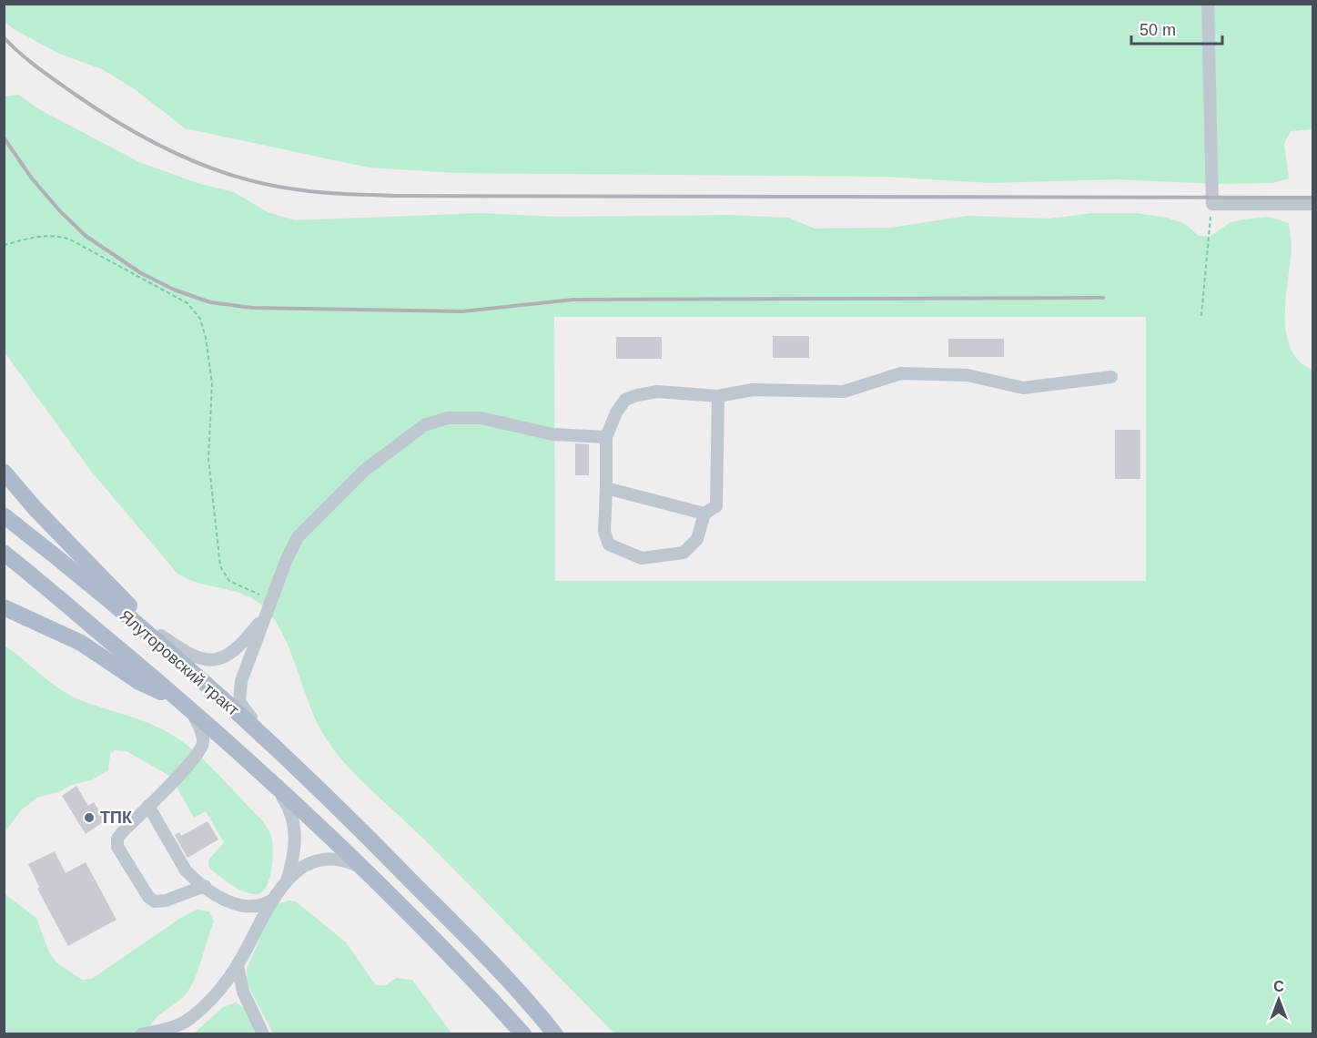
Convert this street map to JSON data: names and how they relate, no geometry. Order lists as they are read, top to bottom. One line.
{"streets":{"main road":["Ялуторовский тракт"]},"places":["ТПК"],"scale_bar":"50 m","north":"top"}
